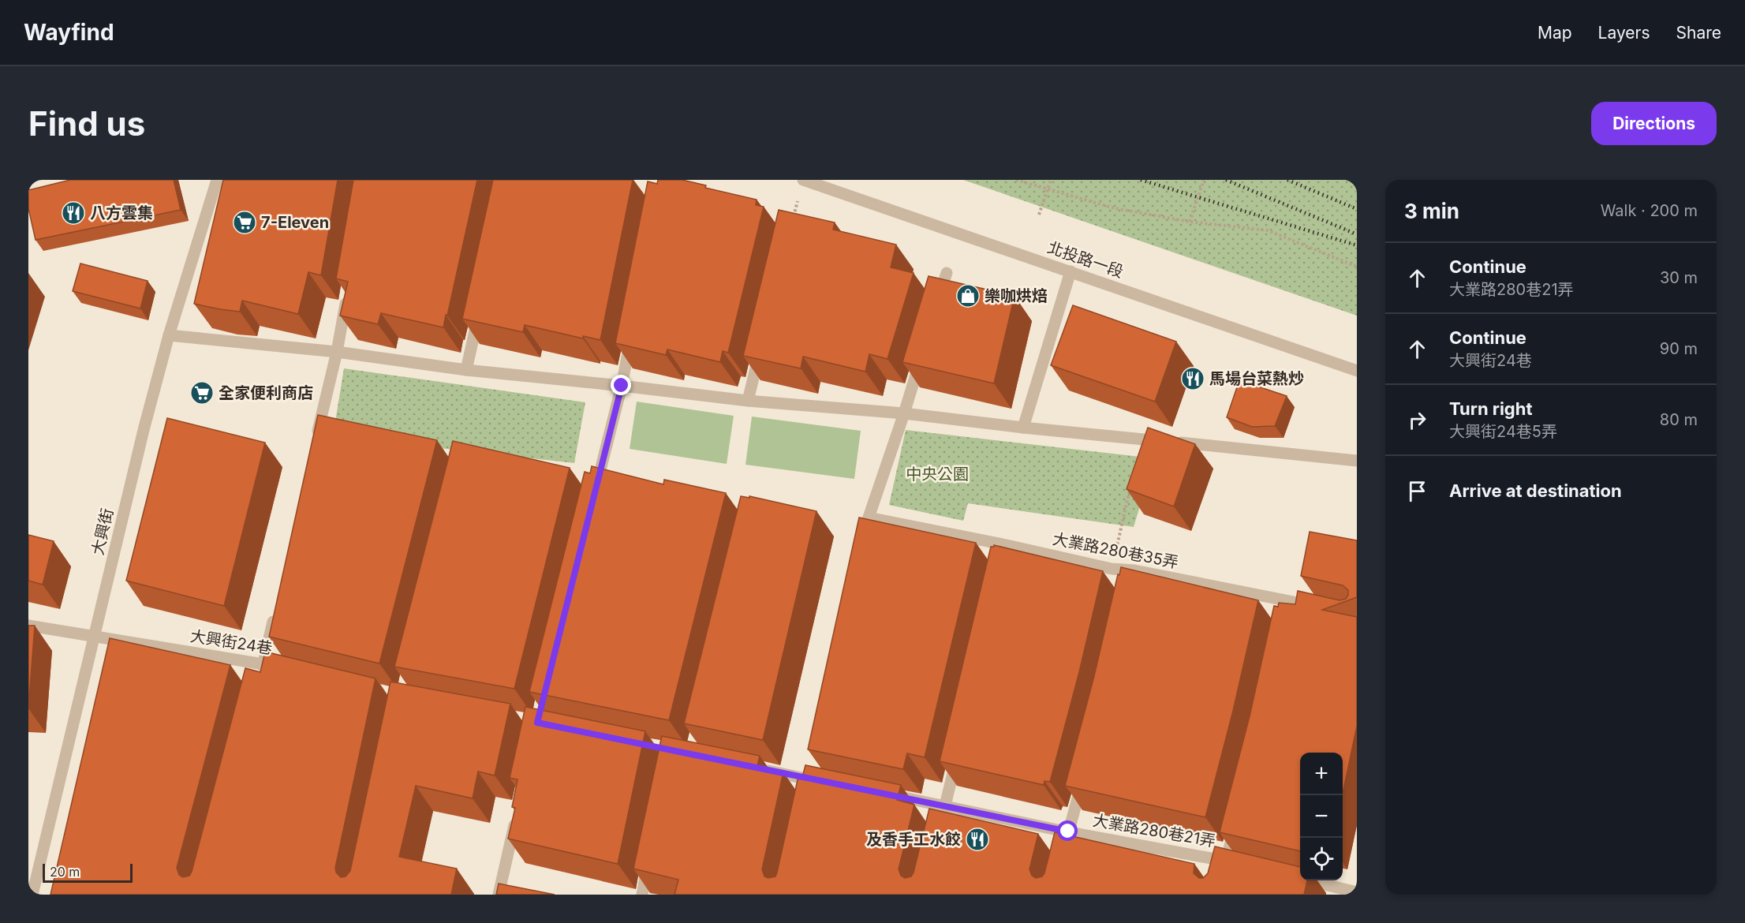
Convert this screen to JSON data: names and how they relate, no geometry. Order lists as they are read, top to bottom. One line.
{"streets":{"street":["北投路一段","大興街","大業路280巷35弄","大興街24巷","大業路280巷21弄"]},"crossings":[["大興街","大興街24巷"]],"parks":["中央公園"],"places":{"restaurant":["八方雲集","馬場台菜熱炒","及香手工水餃"],"supermarket":["7-Eleven","全家便利商店"],"shop":["樂咖烘焙"]},"scale_bar":"20 m","page":{"header":"Wayfind","nav":["Map","Layers","Share"],"buttons":"Directions","title":"Find us","heading":["3 min","Walk · 200 m"],"list":[["Continue","大業路280巷21弄","30 m"],["Continue","大興街24巷","90 m"],["Turn right","大興街24巷5弄","80 m"],"Arrive at destination"],"map_buttons":["+","−"],"scale":"20 m"}}
